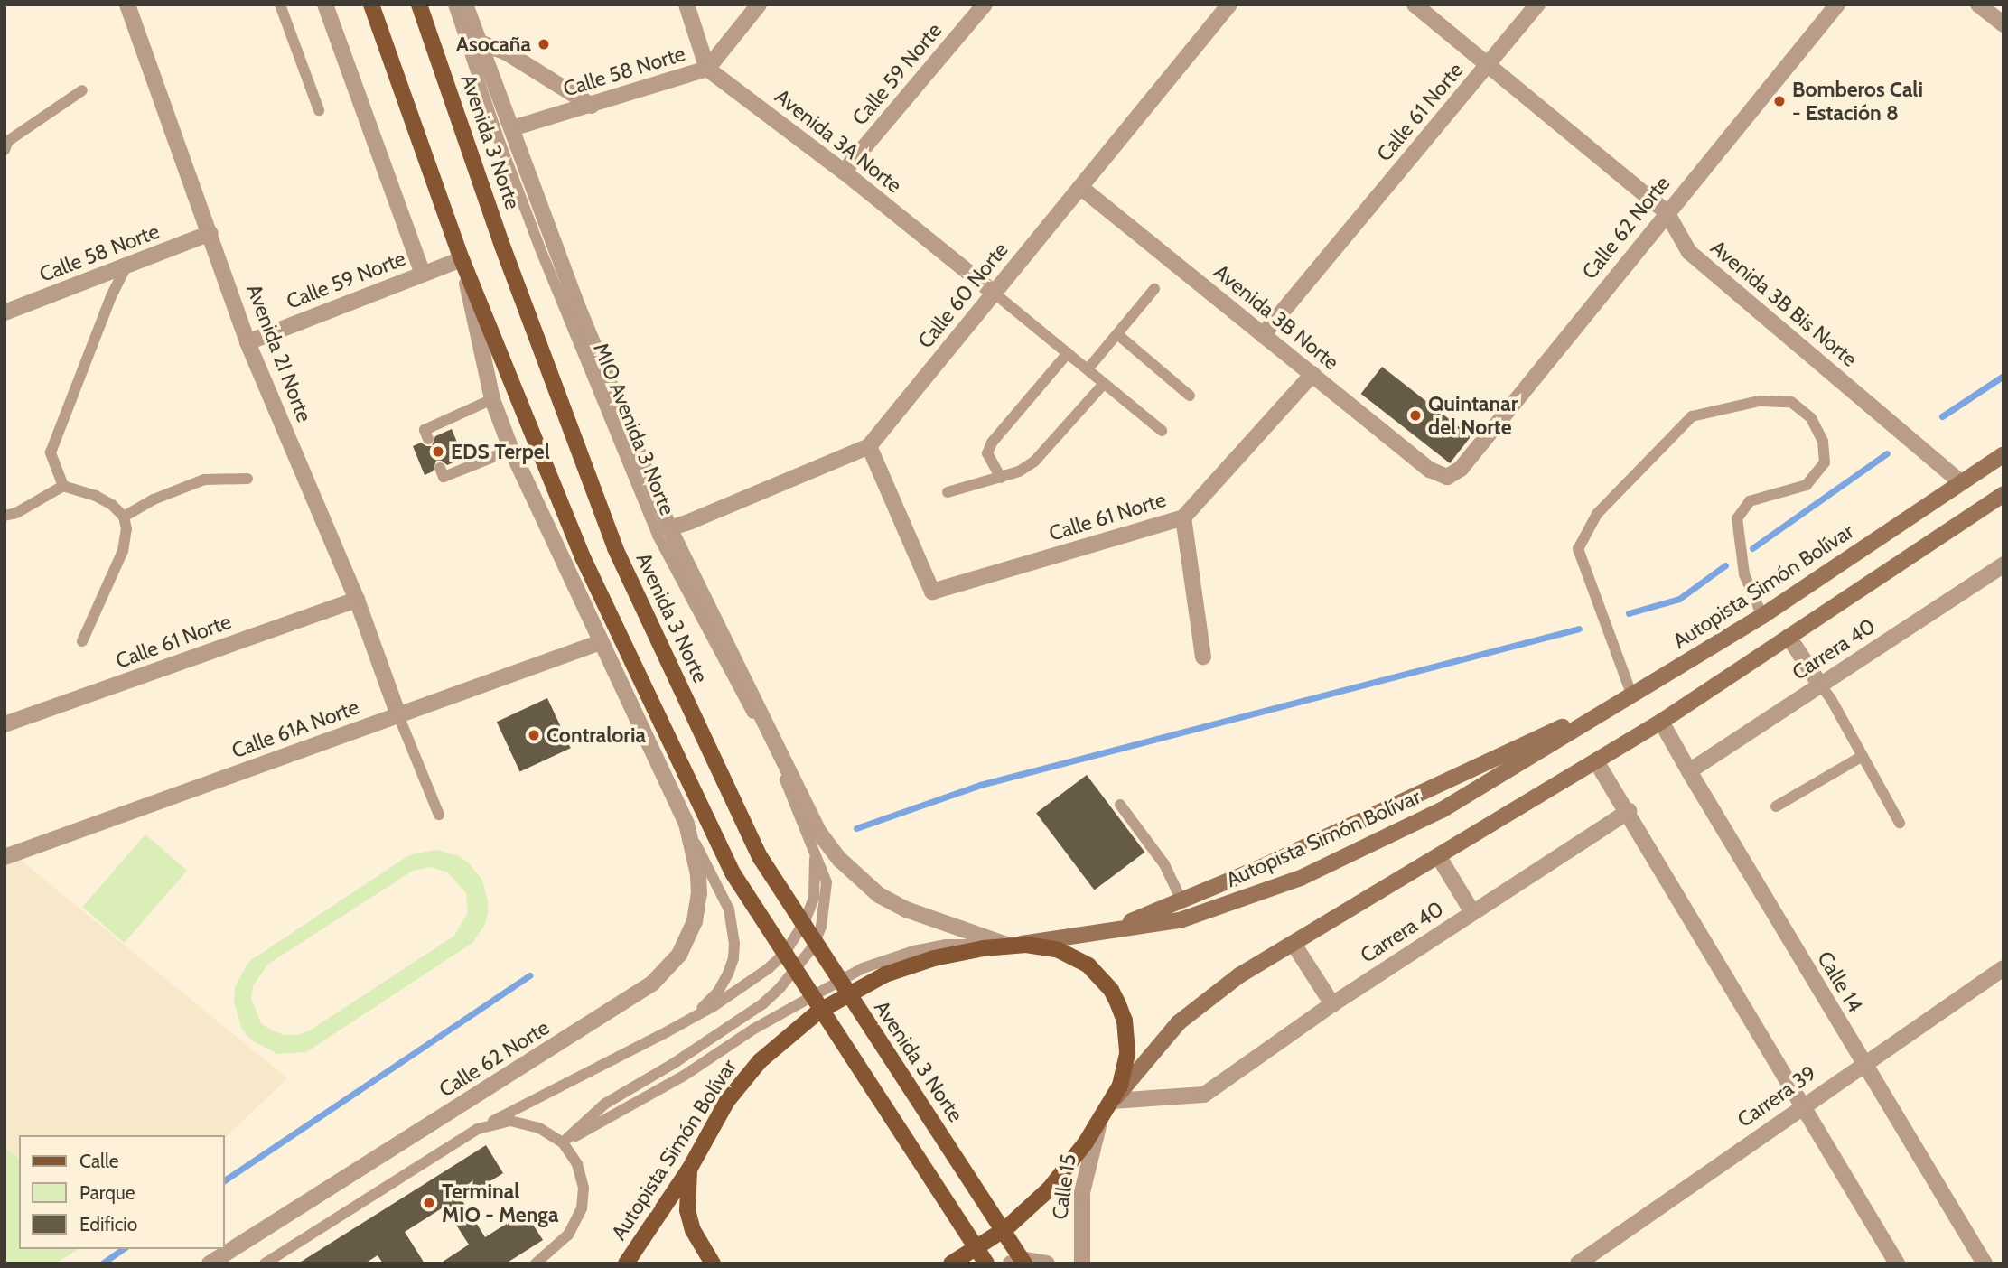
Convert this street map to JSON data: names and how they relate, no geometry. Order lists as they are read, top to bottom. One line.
{"streets":{"main road":["Avenida 3 Norte","Autopista Simón Bolívar"],"street":["Calle 58 Norte","Calle 59 Norte","Calle 61 Norte","Avenida 3A Norte","Calle 62 Norte","Calle 60 Norte","Avenida 3B Bis Norte","Avenida 3B Norte","Avenida 2I Norte","Carrera 40","Calle 61A Norte","Calle 14","Carrera 39","Calle 15"],"lane":["MIO Avenida 3 Norte"]},"crossings":[["Calle 58 Norte","Avenida 3A Norte"],["Calle 58 Norte","Avenida 3 Norte"],["Calle 58 Norte","Avenida 2I Norte"],["Calle 59 Norte","Avenida 3A Norte"],["Calle 59 Norte","Avenida 2I Norte"],["Calle 61 Norte","Calle 60 Norte"],["Calle 61 Norte","Avenida 3B Bis Norte"],["Calle 61 Norte","Avenida 3B Norte"],["Calle 61 Norte","Avenida 2I Norte"],["Avenida 3A Norte","Calle 60 Norte"],["Avenida 3 Norte","Calle 60 Norte"],["Avenida 3 Norte","Autopista Simón Bolívar"],["Calle 62 Norte","Avenida 3B Bis Norte"],["Calle 62 Norte","Avenida 3B Norte"],["Calle 60 Norte","Avenida 3B Norte"],["Avenida 3B Bis Norte","Autopista Simón Bolívar"],["Avenida 2I Norte","Calle 61A Norte"],["Carrera 40","Calle 14"],["Calle 14","Carrera 39"]],"places":["Asocaña","Bomberos Cali - Estación 8","Quintanar del Norte","EDS Terpel","Contraloria","Terminal MIO - Menga"],"legend":["Calle","Parque","Edificio"]}
